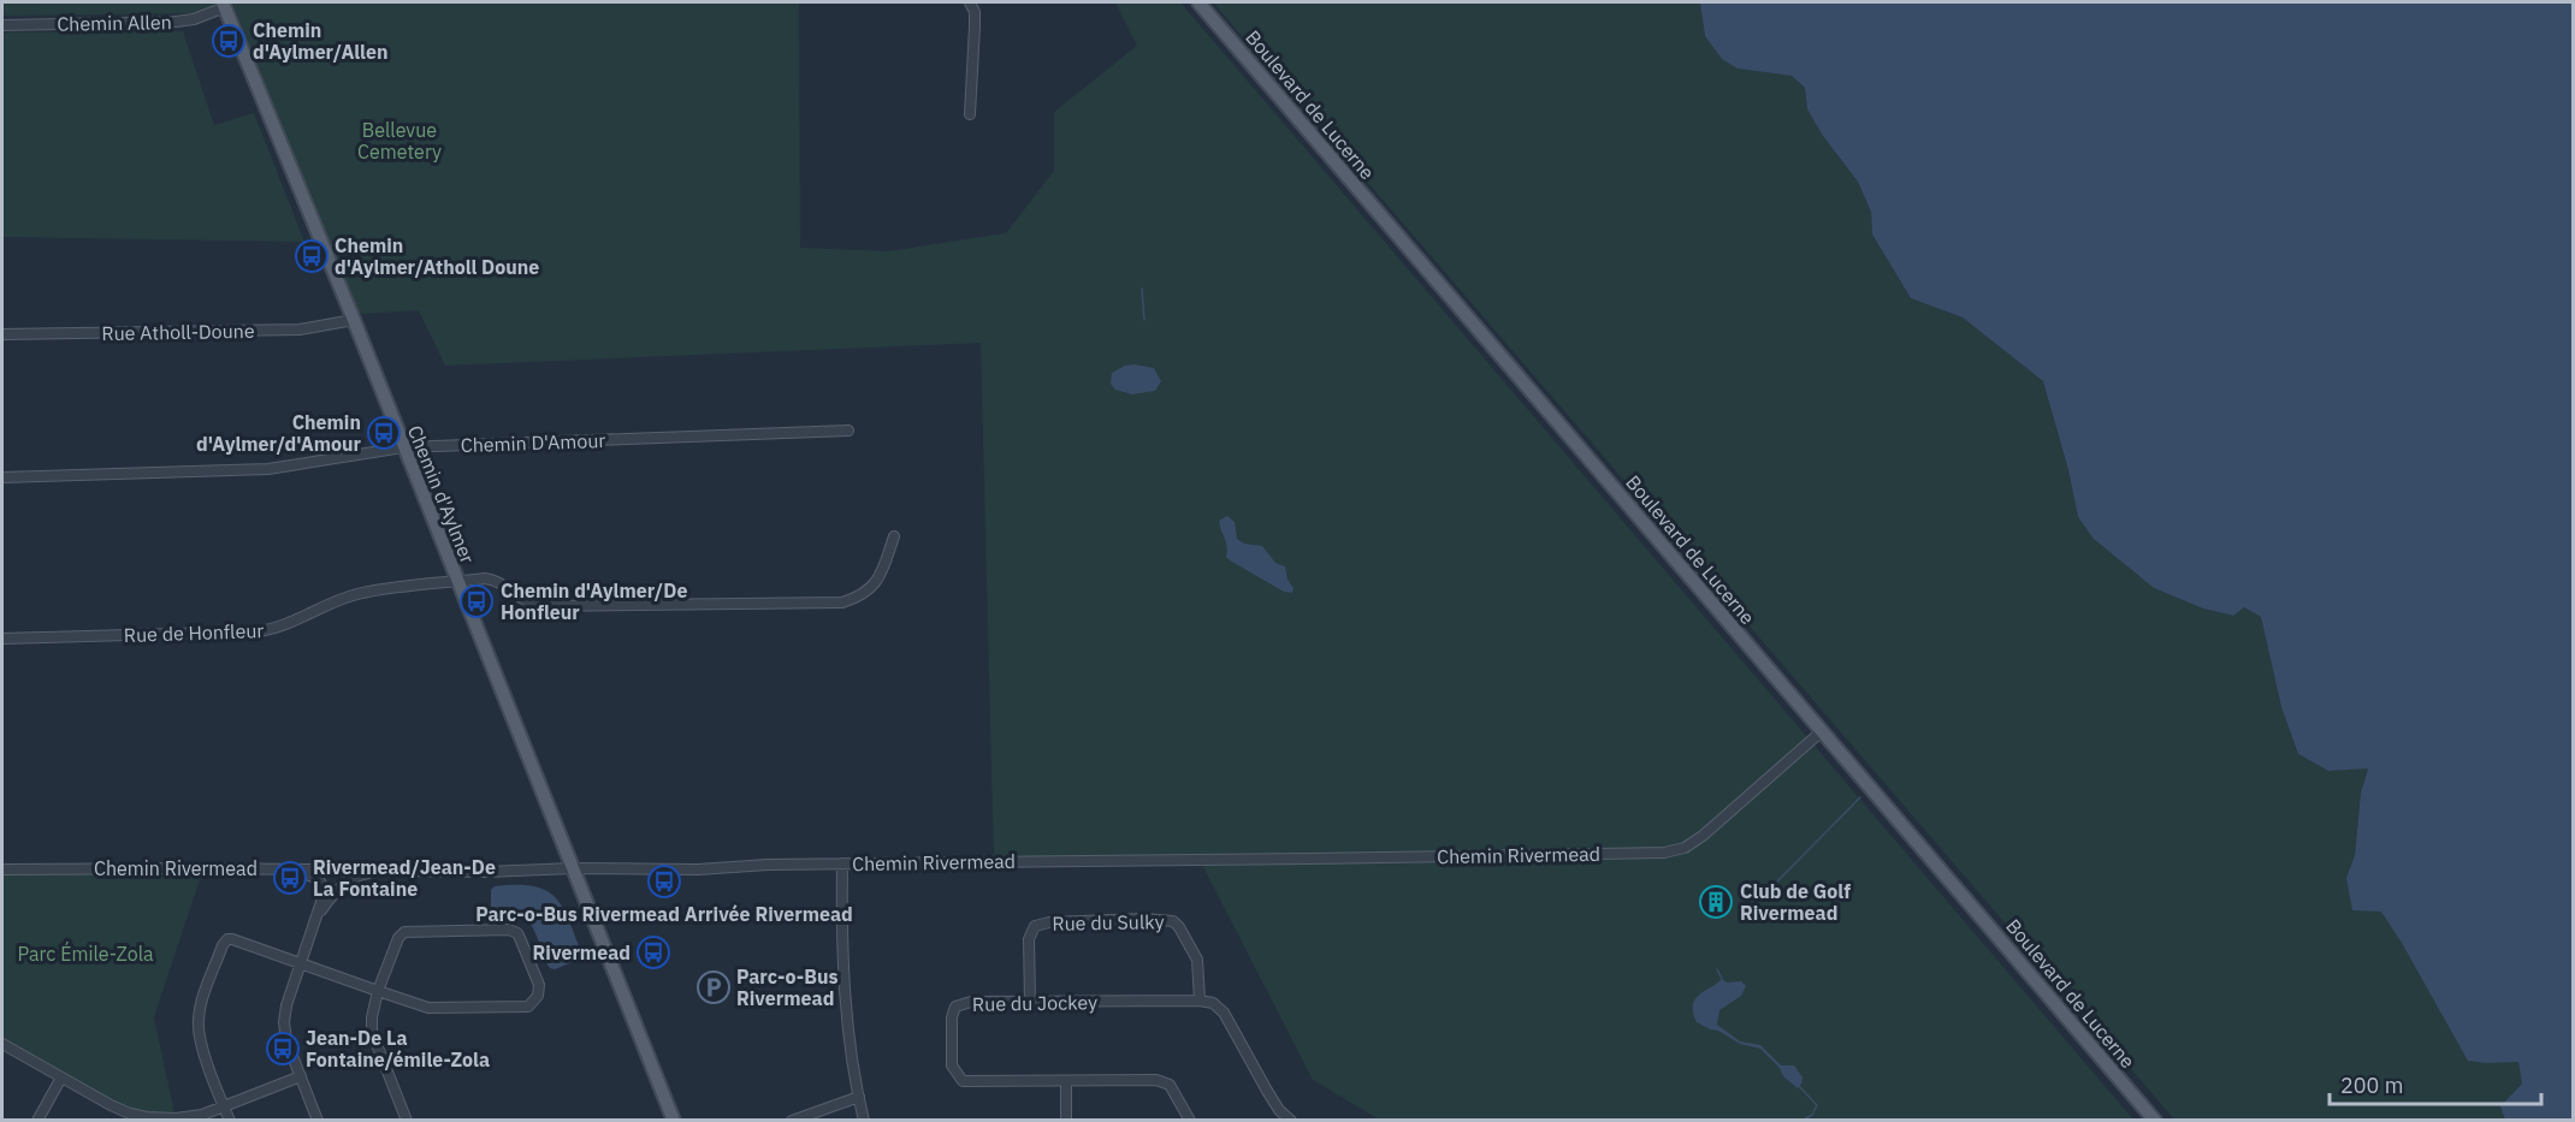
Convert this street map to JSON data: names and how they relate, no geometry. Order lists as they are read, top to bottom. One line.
{"streets":{"main road":["Boulevard de Lucerne","Chemin d'Aylmer"],"street":["Chemin Allen","Rue Atholl-Doune","Chemin D'Amour","Rue de Honfleur","Chemin Rivermead","Rue du Sulky","Rue du Jockey"]},"crossings":[["Chemin Allen","Chemin d'Aylmer"],["Boulevard de Lucerne","Chemin Rivermead"],["Rue Atholl-Doune","Chemin d'Aylmer"],["Chemin D'Amour","Chemin d'Aylmer"],["Chemin d'Aylmer","Rue de Honfleur"],["Chemin d'Aylmer","Chemin Rivermead"],["Rue du Sulky","Rue du Jockey"]],"parks":["Bellevue Cemetery","Parc Émile-Zola"],"places":{"bus stop":["Chemin d'Aylmer/Allen","Chemin d'Aylmer/Atholl Doune","Chemin d'Aylmer/d'Amour","Chemin d'Aylmer/De Honfleur","Rivermead/Jean-De La Fontaine","Parc-o-Bus Rivermead Arrivée Rivermead","Rivermead","Jean-De La Fontaine/émile-Zola"],"building":["Club de Golf Rivermead"],"parking":["Parc-o-Bus Rivermead"]},"scale_bar":"200 m"}
